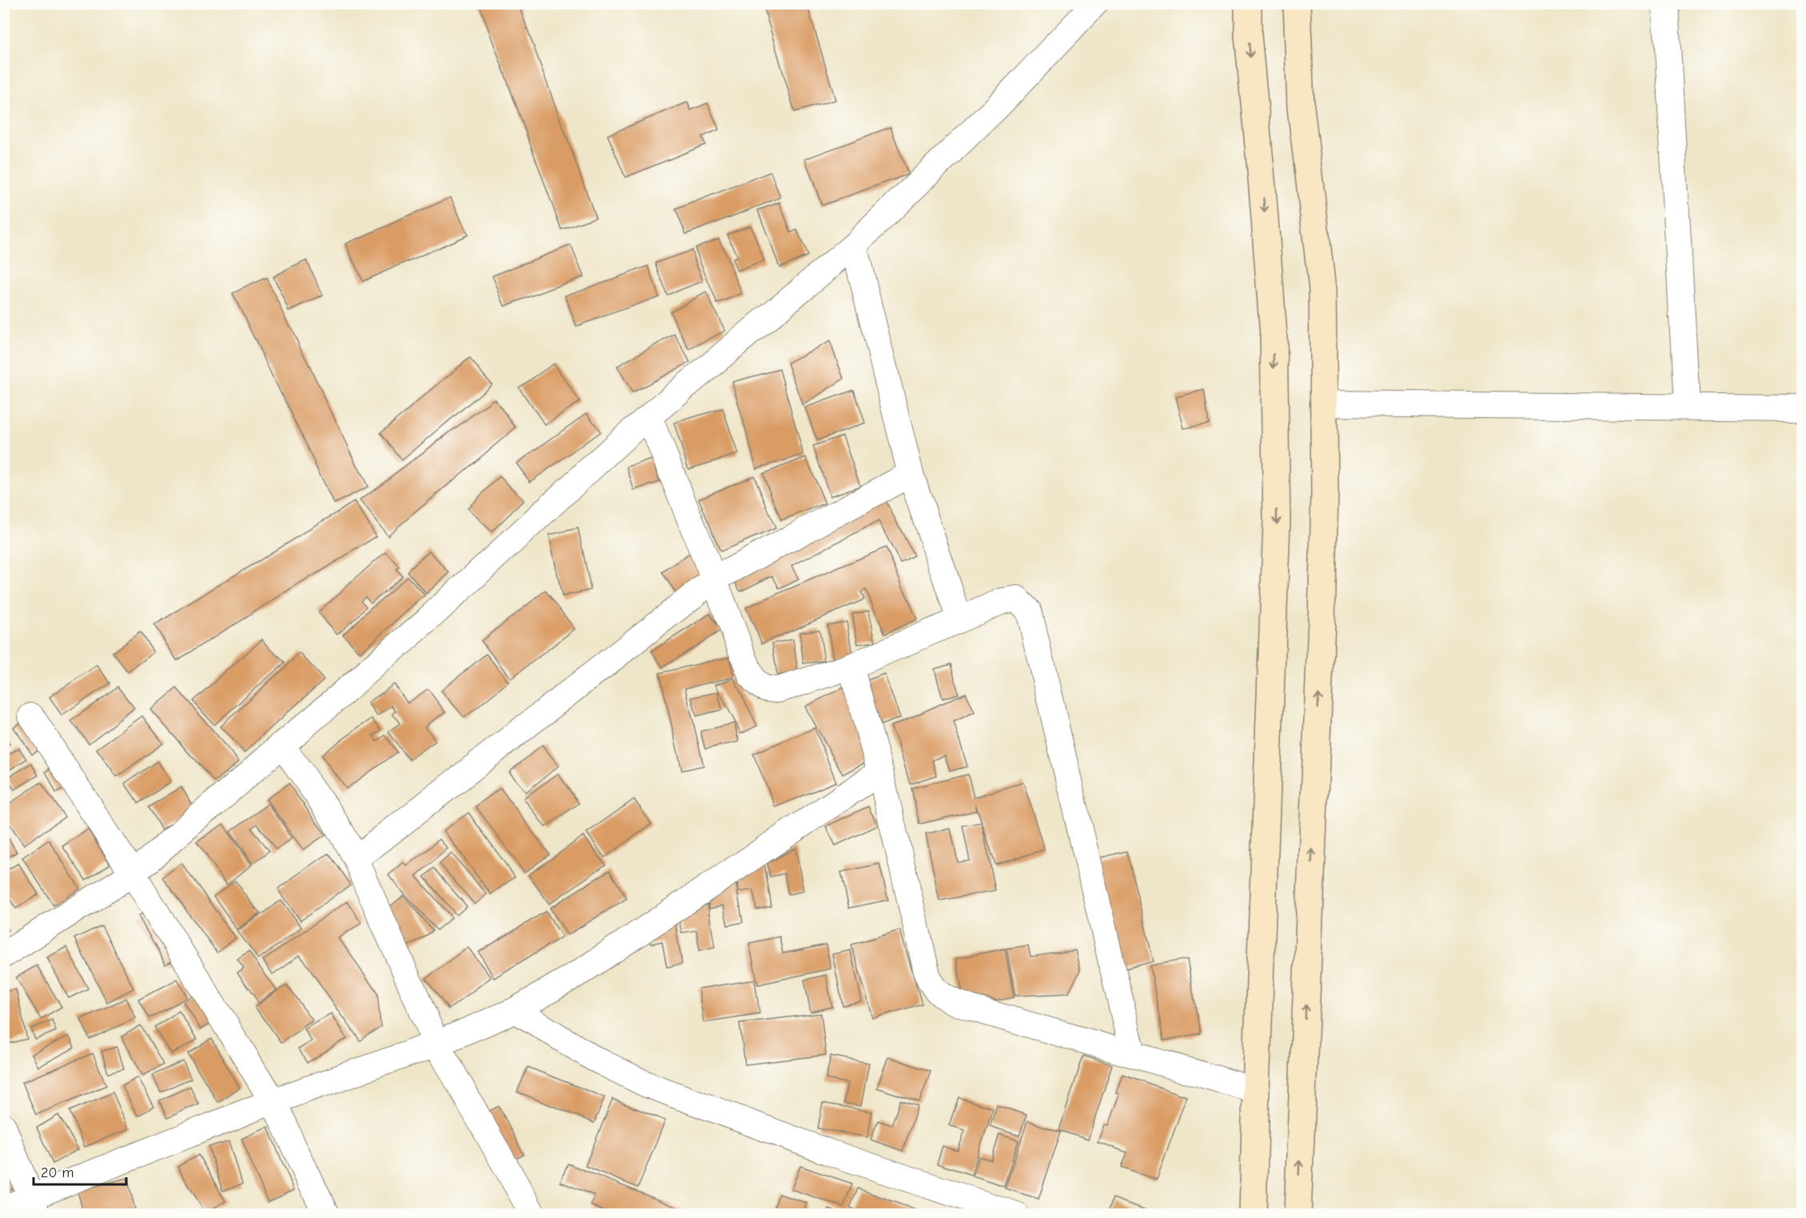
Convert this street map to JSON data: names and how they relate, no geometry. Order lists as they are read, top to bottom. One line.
{"scale_bar":"20 m"}
